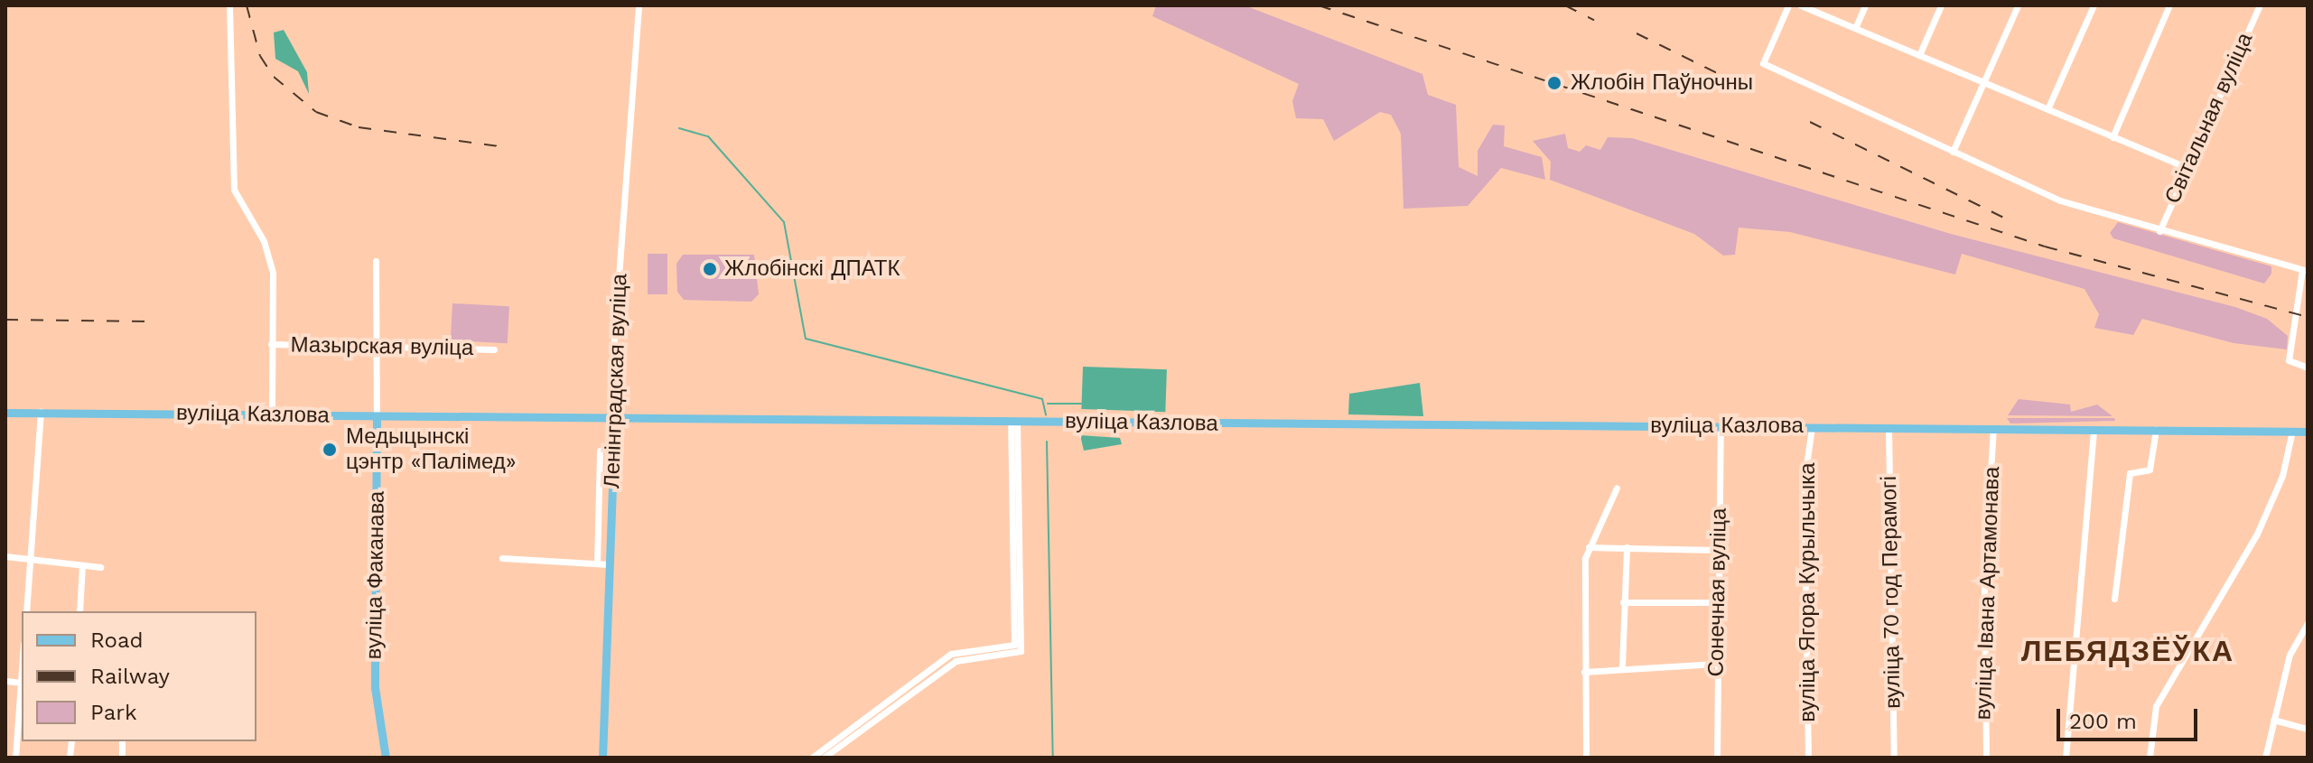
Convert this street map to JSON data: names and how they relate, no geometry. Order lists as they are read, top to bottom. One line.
{"streets":{"main road":["Ленінградская вуліца","вуліца Казлова","вуліца Факанава"],"street":["Світальная вуліца","Мазырская вуліца","Сонечная вуліца","вуліца Ягора Курыльчыка","вуліца 70 год Перамогі","вуліца Івана Артамонава"]},"crossings":[["Мазырская вуліца","вуліца Факанава"],["Ленінградская вуліца","вуліца Казлова"],["вуліца Казлова","вуліца Факанава"],["вуліца Казлова","Сонечная вуліца"],["вуліца Казлова","вуліца Ягора Курыльчыка"],["вуліца Казлова","вуліца 70 год Перамогі"],["вуліца Казлова","вуліца Івана Артамонава"]],"districts":["ЛЕБЯДЗЁЎКА"],"places":["Жлобін Паўночны","Жлобінскі ДПАТК","Медыцынскі цэнтр «Палімед»"],"legend":["Road","Railway","Park"],"scale_bar":"200 m"}
